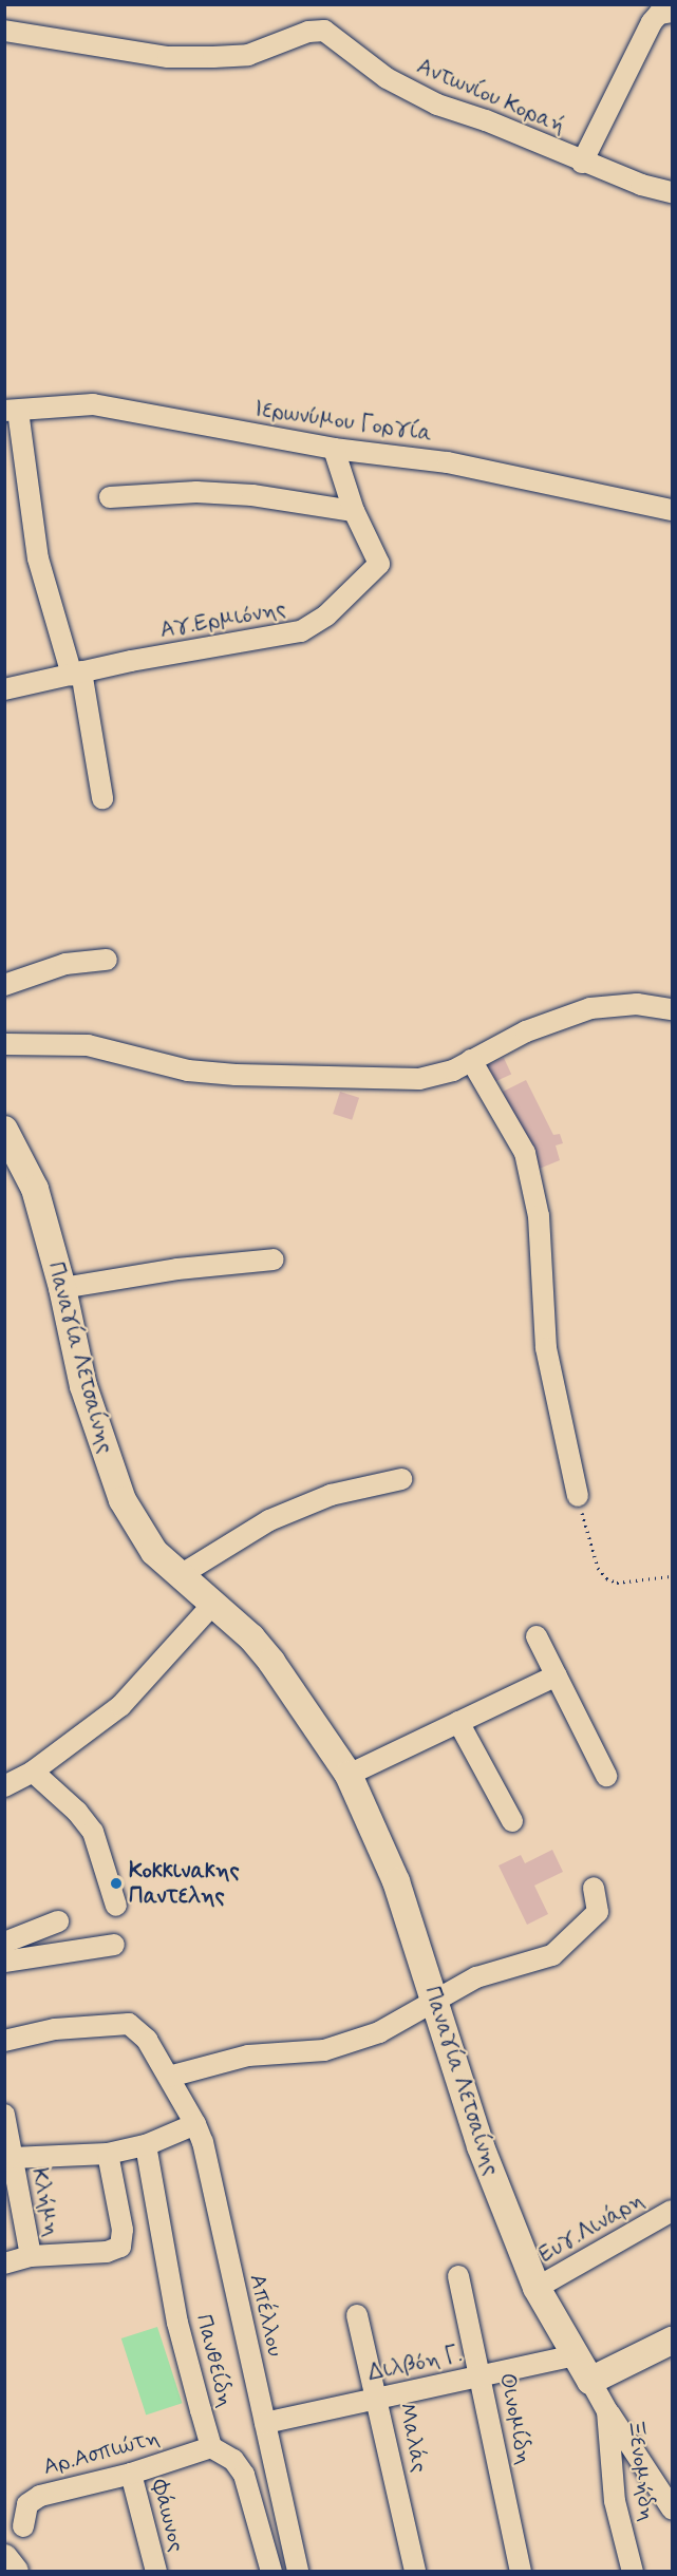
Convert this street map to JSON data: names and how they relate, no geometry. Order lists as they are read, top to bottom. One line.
{"streets":{"main road":["Παναγία Λετσαίνης"],"street":["Αντωνίου Κοραή","Ιερωνύμου Γοργία","Αγ.Ερμιόνης","Κλήμη","Ευγ.Λινάρη","Απέλλου","Πανθείδη","Διλβόη Γ.","Οινομίδη","Μαλάς","Αρ.Ασπιώτη","Ξενομήδη","Φάωνος"]},"crossings":[["Ιερωνύμου Γοργία","Αγ.Ερμιόνης"],["Παναγία Λετσαίνης","Ευγ.Λινάρη"],["Παναγία Λετσαίνης","Διλβόη Γ."],["Παναγία Λετσαίνης","Ξενομήδη"],["Απέλλου","Διλβόη Γ."],["Πανθείδη","Αρ.Ασπιώτη"],["Διλβόη Γ.","Οινομίδη"],["Διλβόη Γ.","Μαλάς"],["Αρ.Ασπιώτη","Φάωνος"]],"places":["Κοκκινακης Παντελης"]}
